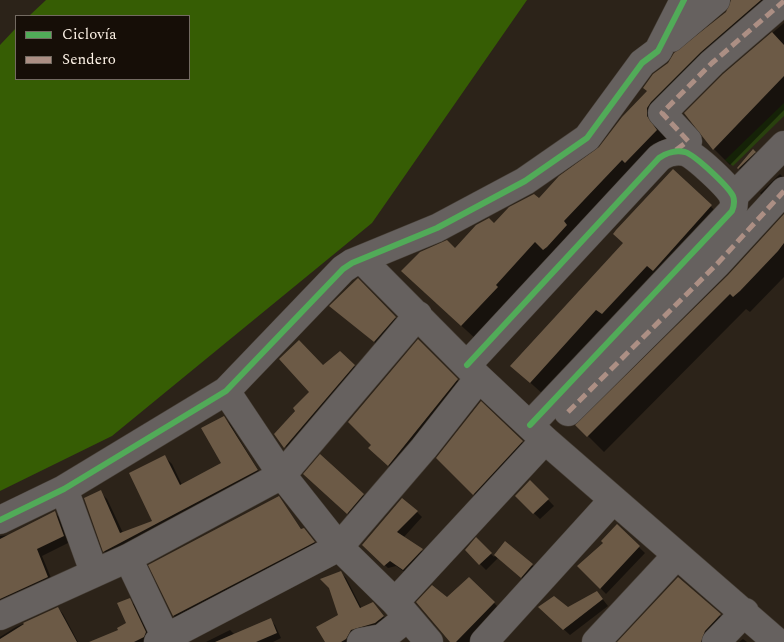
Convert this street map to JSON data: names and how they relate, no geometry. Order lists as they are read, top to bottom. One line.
{"legend":["Ciclovía","Sendero"]}
